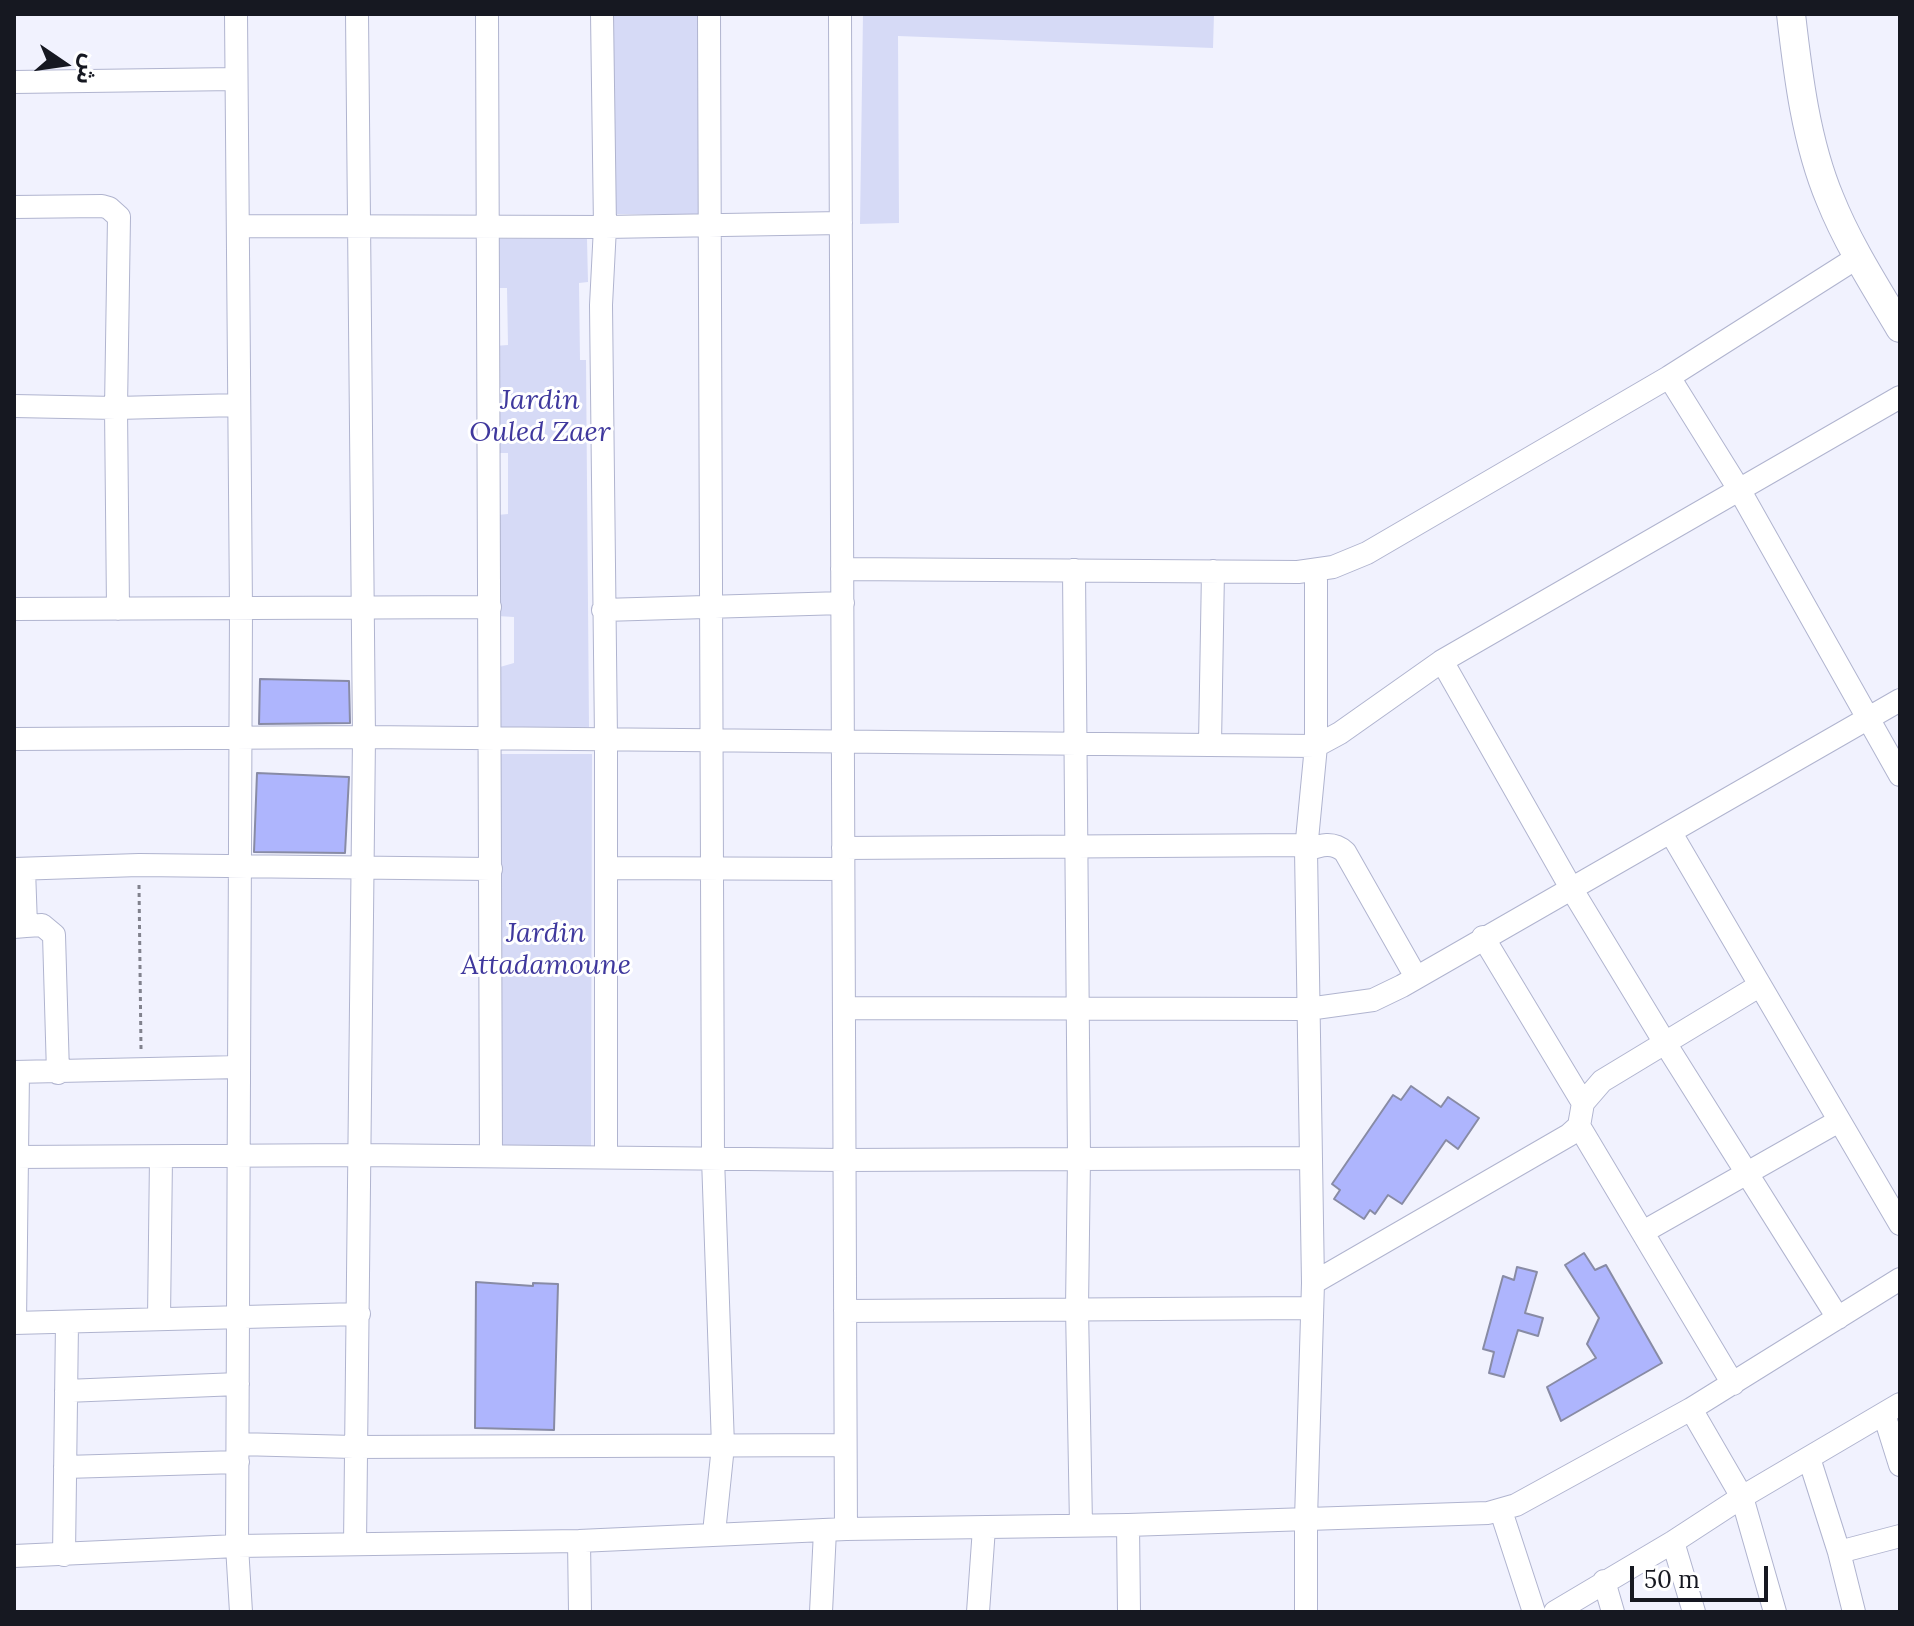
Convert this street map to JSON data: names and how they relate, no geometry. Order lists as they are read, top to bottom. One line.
{"parks":["Jardin Ouled Zaer","Jardin Attadamoune"],"scale_bar":"50 m","north":"right"}
